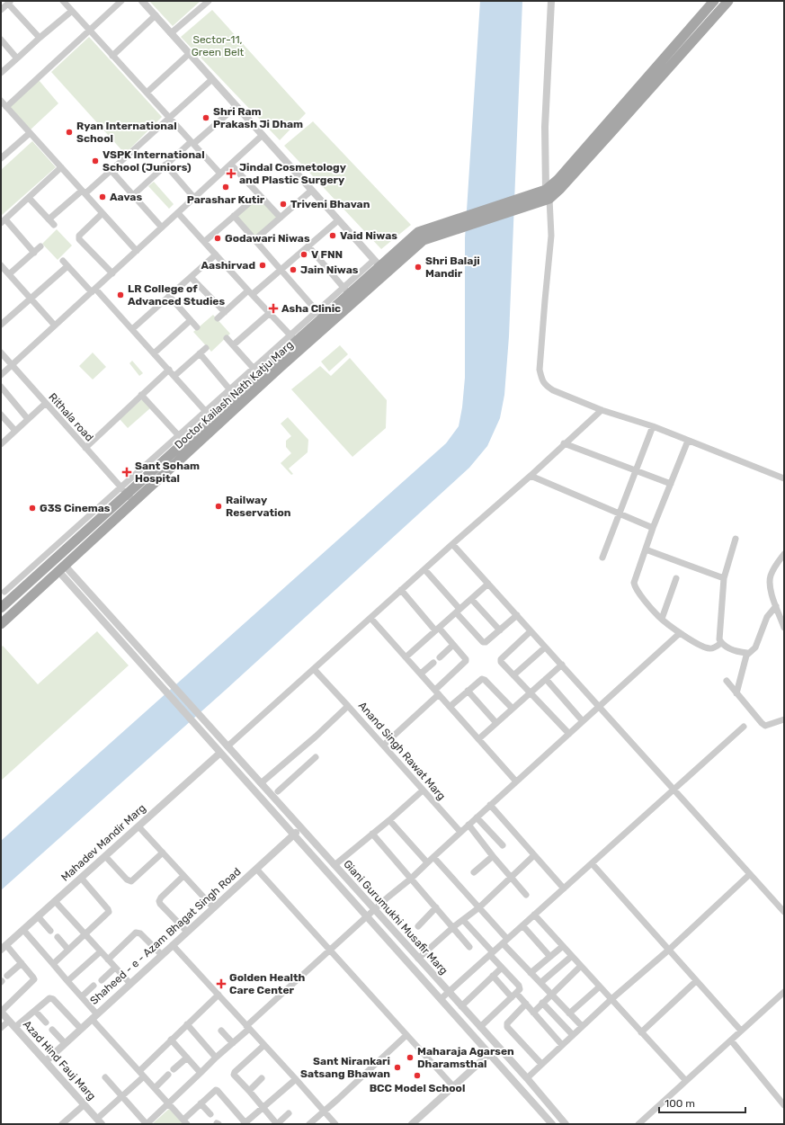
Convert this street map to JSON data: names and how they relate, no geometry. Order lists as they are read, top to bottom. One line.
{"streets":{"main road":["Doctor Kailash Nath Katju Marg"],"street":["Rithala road","Anand Singh Rawat Marg","Mahadev Mandir Marg","Giani Gurumukhi Musafir Marg","Shaheed - e - Azam Bhagat Singh Road","Azad Hind Fauj Marg"]},"crossings":[["Doctor Kailash Nath Katju Marg","Rithala road"],["Doctor Kailash Nath Katju Marg","Giani Gurumukhi Musafir Marg"],["Anand Singh Rawat Marg","Giani Gurumukhi Musafir Marg"],["Mahadev Mandir Marg","Giani Gurumukhi Musafir Marg"],["Giani Gurumukhi Musafir Marg","Shaheed - e - Azam Bhagat Singh Road"],["Shaheed - e - Azam Bhagat Singh Road","Azad Hind Fauj Marg"]],"parks":["Sector-11, Green Belt"],"places":{"other":["Shri Ram Prakash Ji Dham","Ryan International School","VSPK International School (Juniors)","Parashar Kutir","Aavas","Triveni Bhavan","Vaid Niwas","Godawari Niwas","V FNN","Aashirvad","Shri Balaji Mandir","Jain Niwas","LR College of Advanced Studies","Railway Reservation","G3S Cinemas","Maharaja Agarsen Dharamsthal","Sant Nirankari Satsang Bhawan","BCC Model School"],"health":["Jindal Cosmetology and Plastic Surgery","Asha Clinic","Sant Soham Hospital","Golden Health Care Center"]},"scale_bar":"100 m"}
